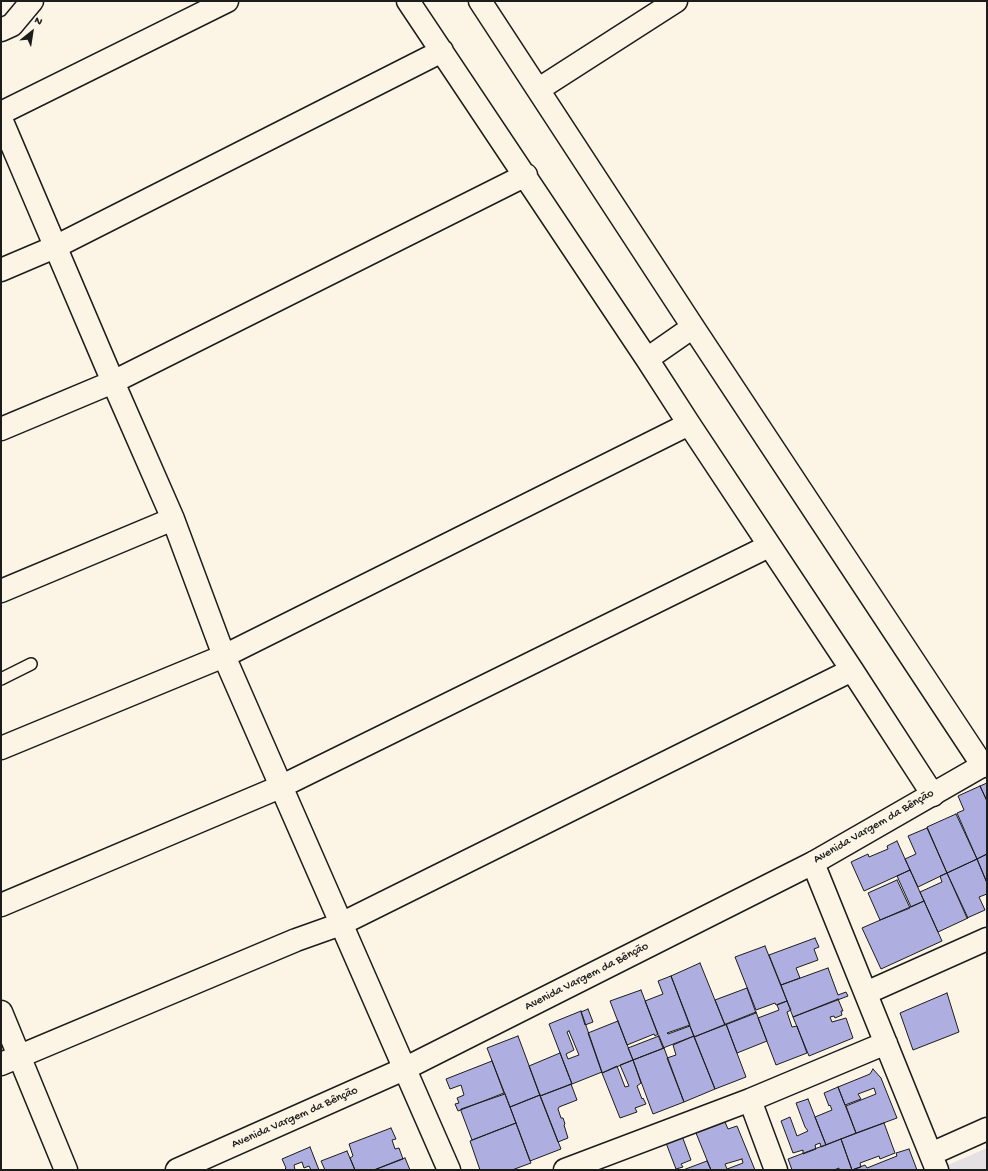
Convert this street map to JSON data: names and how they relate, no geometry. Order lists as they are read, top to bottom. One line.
{"streets":{"street":["Avenida Vargem da Bênção"]},"north":"top right"}
